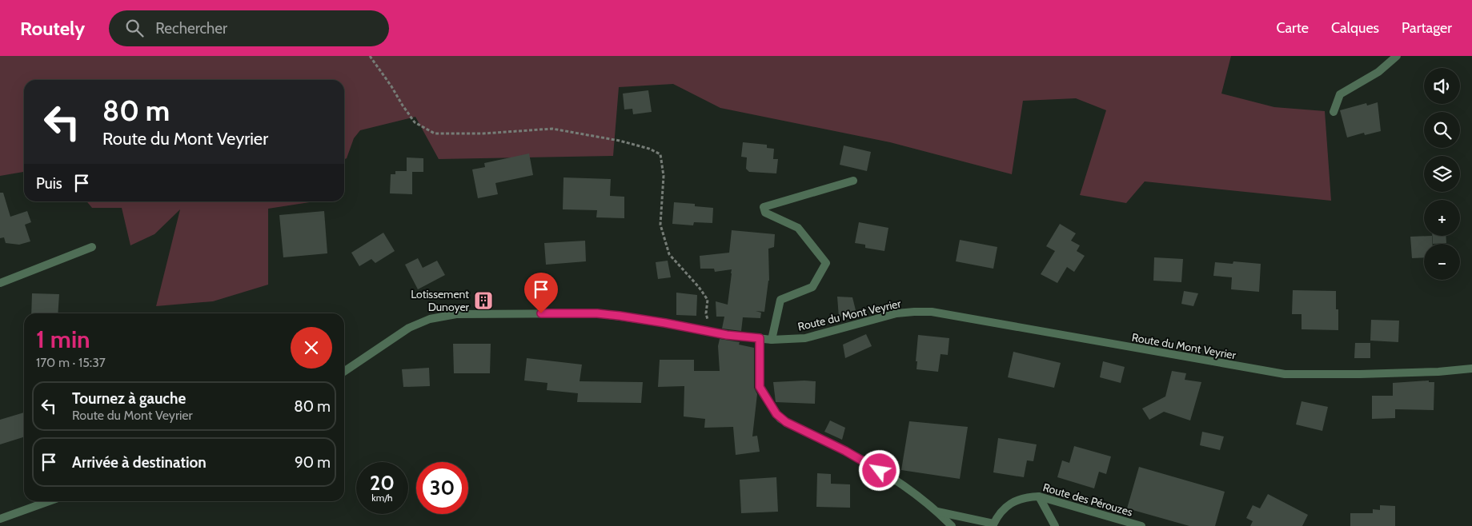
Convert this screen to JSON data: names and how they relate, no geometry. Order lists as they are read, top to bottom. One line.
{"streets":{"street":["Route du Mont Veyrier","Route des Pérouzes"]},"places":{"building":["Lotissement Dunoyer"]},"page":{"header":"Routely","search":"Rechercher","nav":["Carte","Calques","Partager"],"map_buttons":["+","−"],"turn":["80 m","Route du Mont Veyrier"],"then":"Puis","heading":["1 min","170 m · 15:37"],"list":[{"name":"Tournez à gauche","note":"Route du Mont Veyrier","value":"80 m"},{"name":"Arrivée à destination","value":"90 m"}],"speed":"20 km/h","limit":"30"}}
